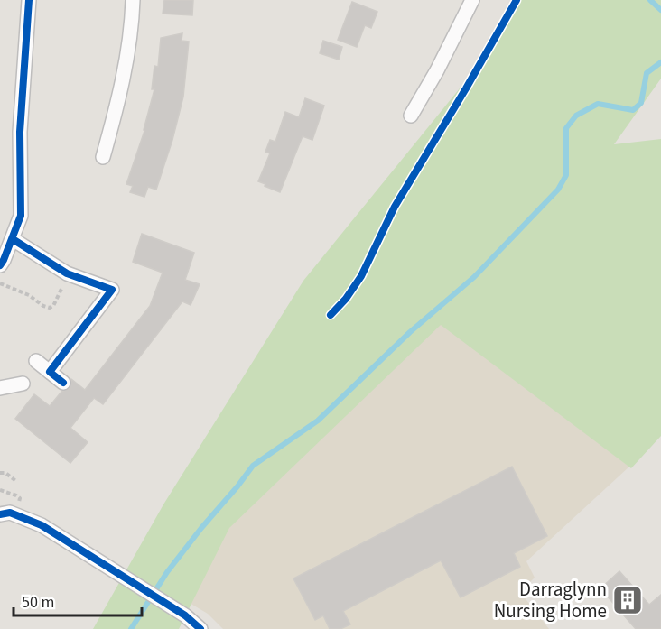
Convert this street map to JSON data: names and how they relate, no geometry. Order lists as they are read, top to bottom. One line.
{"places":{"building":["Darraglynn Nursing Home"]},"scale_bar":"50 m"}
